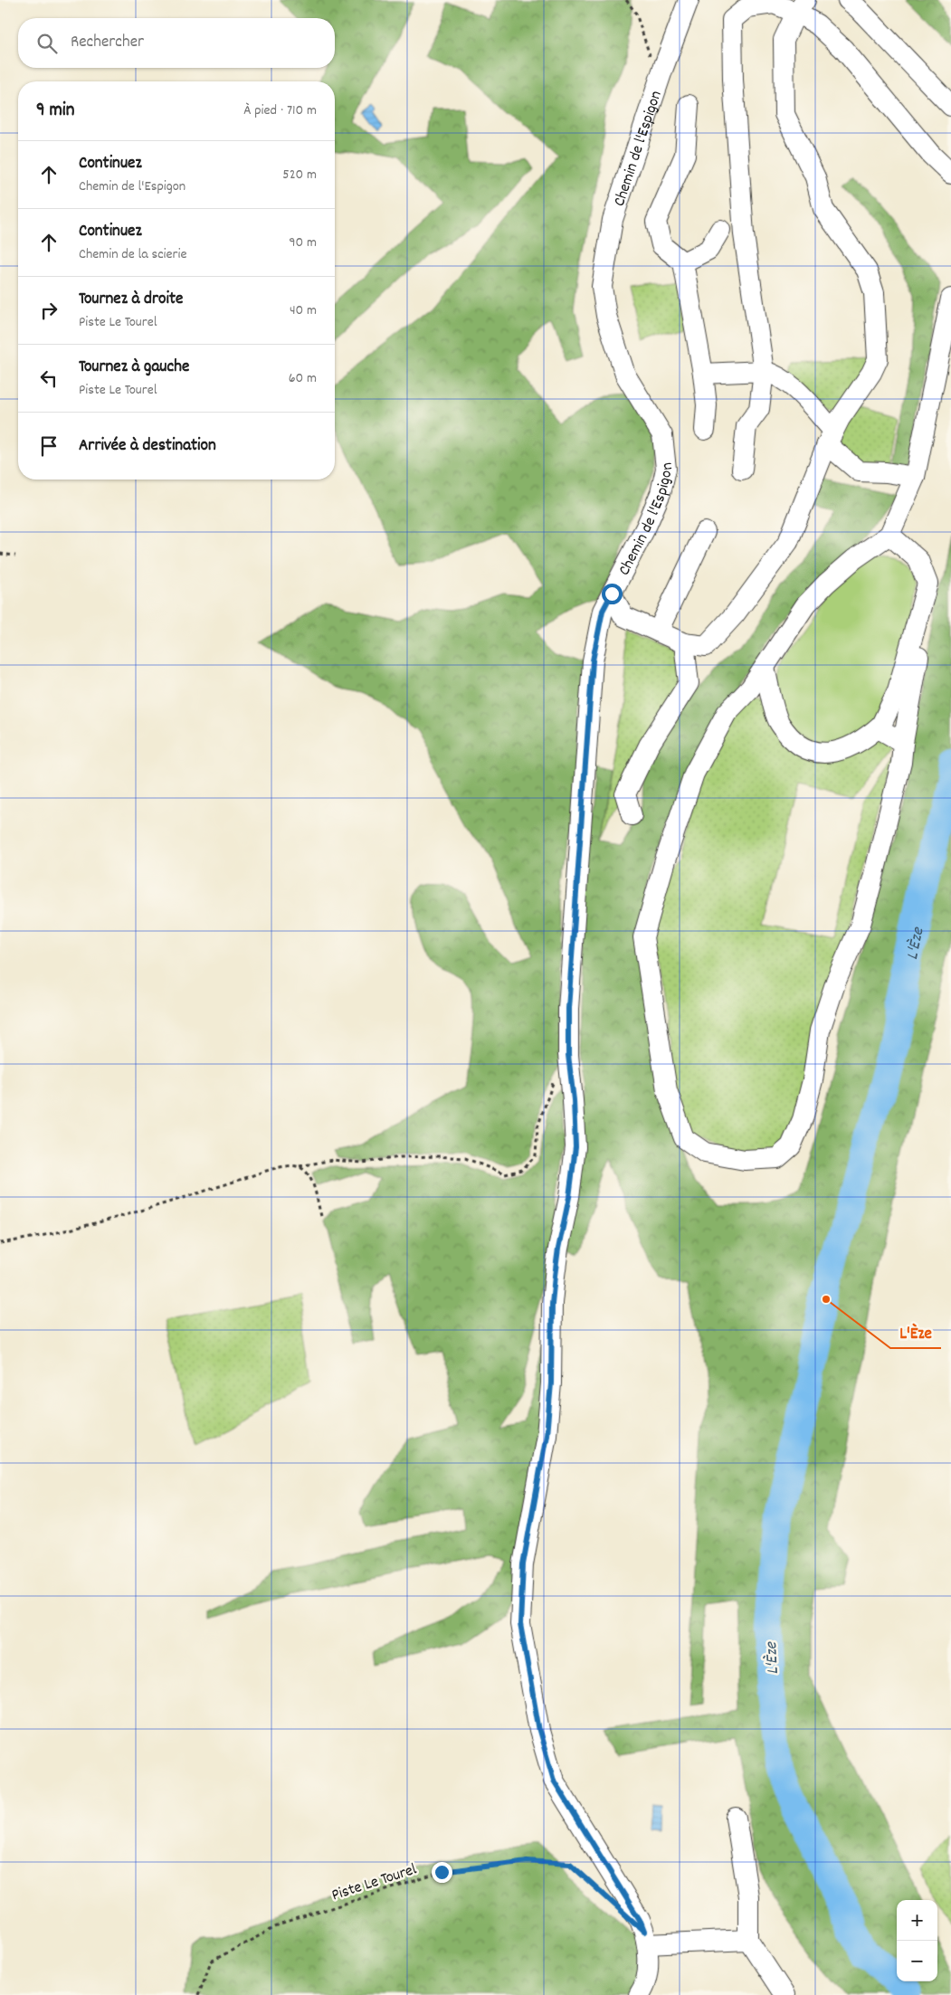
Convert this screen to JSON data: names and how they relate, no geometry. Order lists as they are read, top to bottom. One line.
{"streets":{"street":["Chemin de l'Espigon"],"path":["Piste Le Tourel"]},"water":["L'Èze"],"places":["L'Èze"],"page":{"search":"Rechercher","heading":["9 min","À pied · 710 m"],"list":[["Continuez","Chemin de l'Espigon","520 m"],["Continuez","Chemin de la scierie","90 m"],["Tournez à droite","Piste Le Tourel","40 m"],["Tournez à gauche","Piste Le Tourel","60 m"],"Arrivée à destination"],"map_buttons":["+","−"]}}
